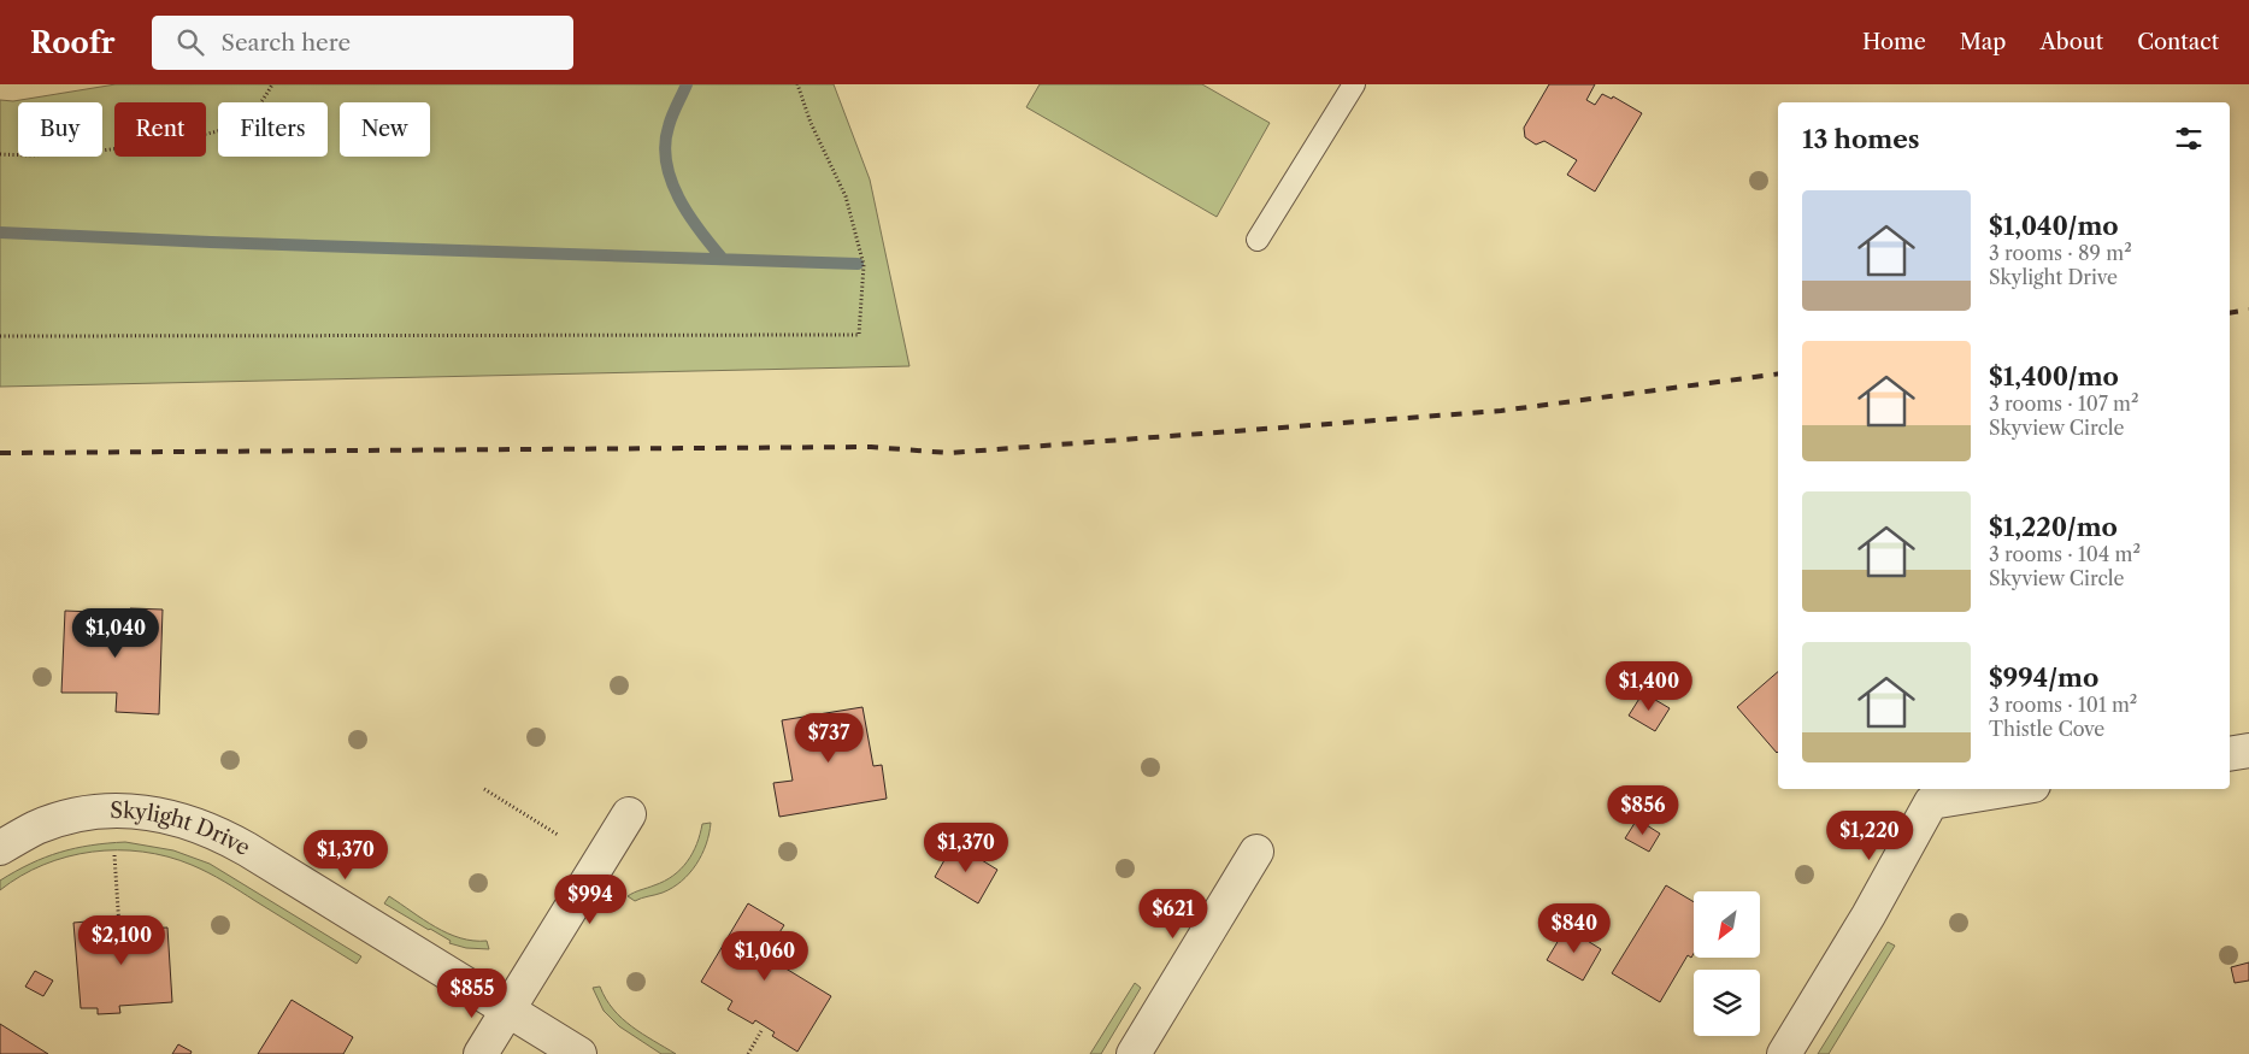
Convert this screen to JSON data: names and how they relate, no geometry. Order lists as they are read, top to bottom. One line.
{"streets":{"street":["Skylight Drive"]},"north":"bottom left","page":{"header":"Roofr","search":"Search here","nav":["Home","Map","About","Contact"],"chip":["Buy","Rent","Filters","New"],"heading":"13 homes","list":[{"name":"$1,040/mo","note":"3 rooms · 89 m² · Skylight Drive"},{"name":"$1,400/mo","note":"3 rooms · 107 m² · Skyview Circle"},{"name":"$1,220/mo","note":"3 rooms · 104 m² · Skyview Circle"},{"name":"$994/mo","note":"3 rooms · 101 m² · Thistle Cove"}],"price":["$1,040","$1,400","$737","$856","$1,220","$1,370","$1,370","$994","$621","$840","$2,100","$1,060","$855"]}}
